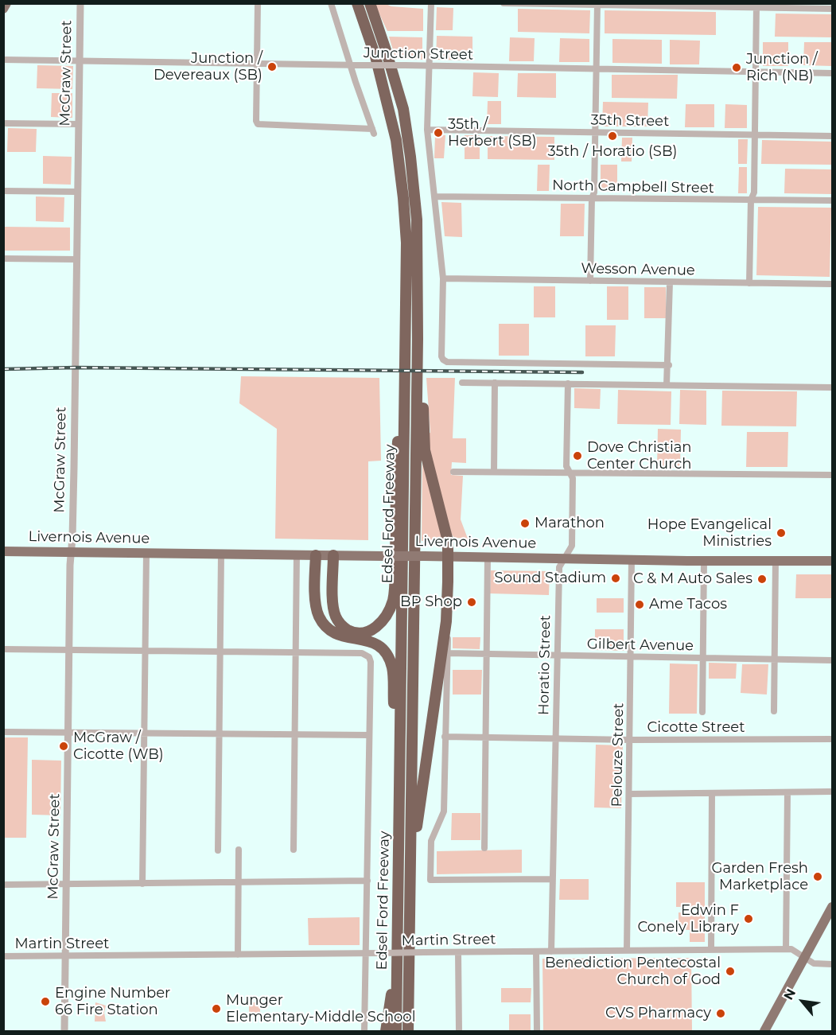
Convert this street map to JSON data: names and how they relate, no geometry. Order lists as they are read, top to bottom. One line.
{"streets":{"highway":["Edsel Ford Freeway"],"main road":["Livernois Avenue"],"street":["Junction Street","McGraw Street","35th Street","North Campbell Street","Wesson Avenue","Gilbert Avenue","Horatio Street","Cicotte Street","Pelouze Street","Martin Street"]},"crossings":[["Junction Street","McGraw Street"],["McGraw Street","Livernois Avenue"],["McGraw Street","Martin Street"],["Livernois Avenue","Horatio Street"],["Livernois Avenue","Pelouze Street"],["Gilbert Avenue","Horatio Street"],["Gilbert Avenue","Pelouze Street"],["Horatio Street","Cicotte Street"],["Horatio Street","Martin Street"],["Cicotte Street","Pelouze Street"],["Pelouze Street","Martin Street"]],"places":["Junction / Devereaux (SB)","Junction / Rich (NB)","35th / Herbert (SB)","35th / Horatio (SB)","Dove Christian Center Church","Marathon","Hope Evangelical Ministries","Sound Stadium","C & M Auto Sales","BP Shop","Ame Tacos","McGraw / Cicotte (WB)","Garden Fresh Marketplace","Edwin F Conely Library","Benediction Pentecostal Church of God","Engine Number 66 Fire Station","Munger Elementary-Middle School","CVS Pharmacy"],"north":"top left"}
